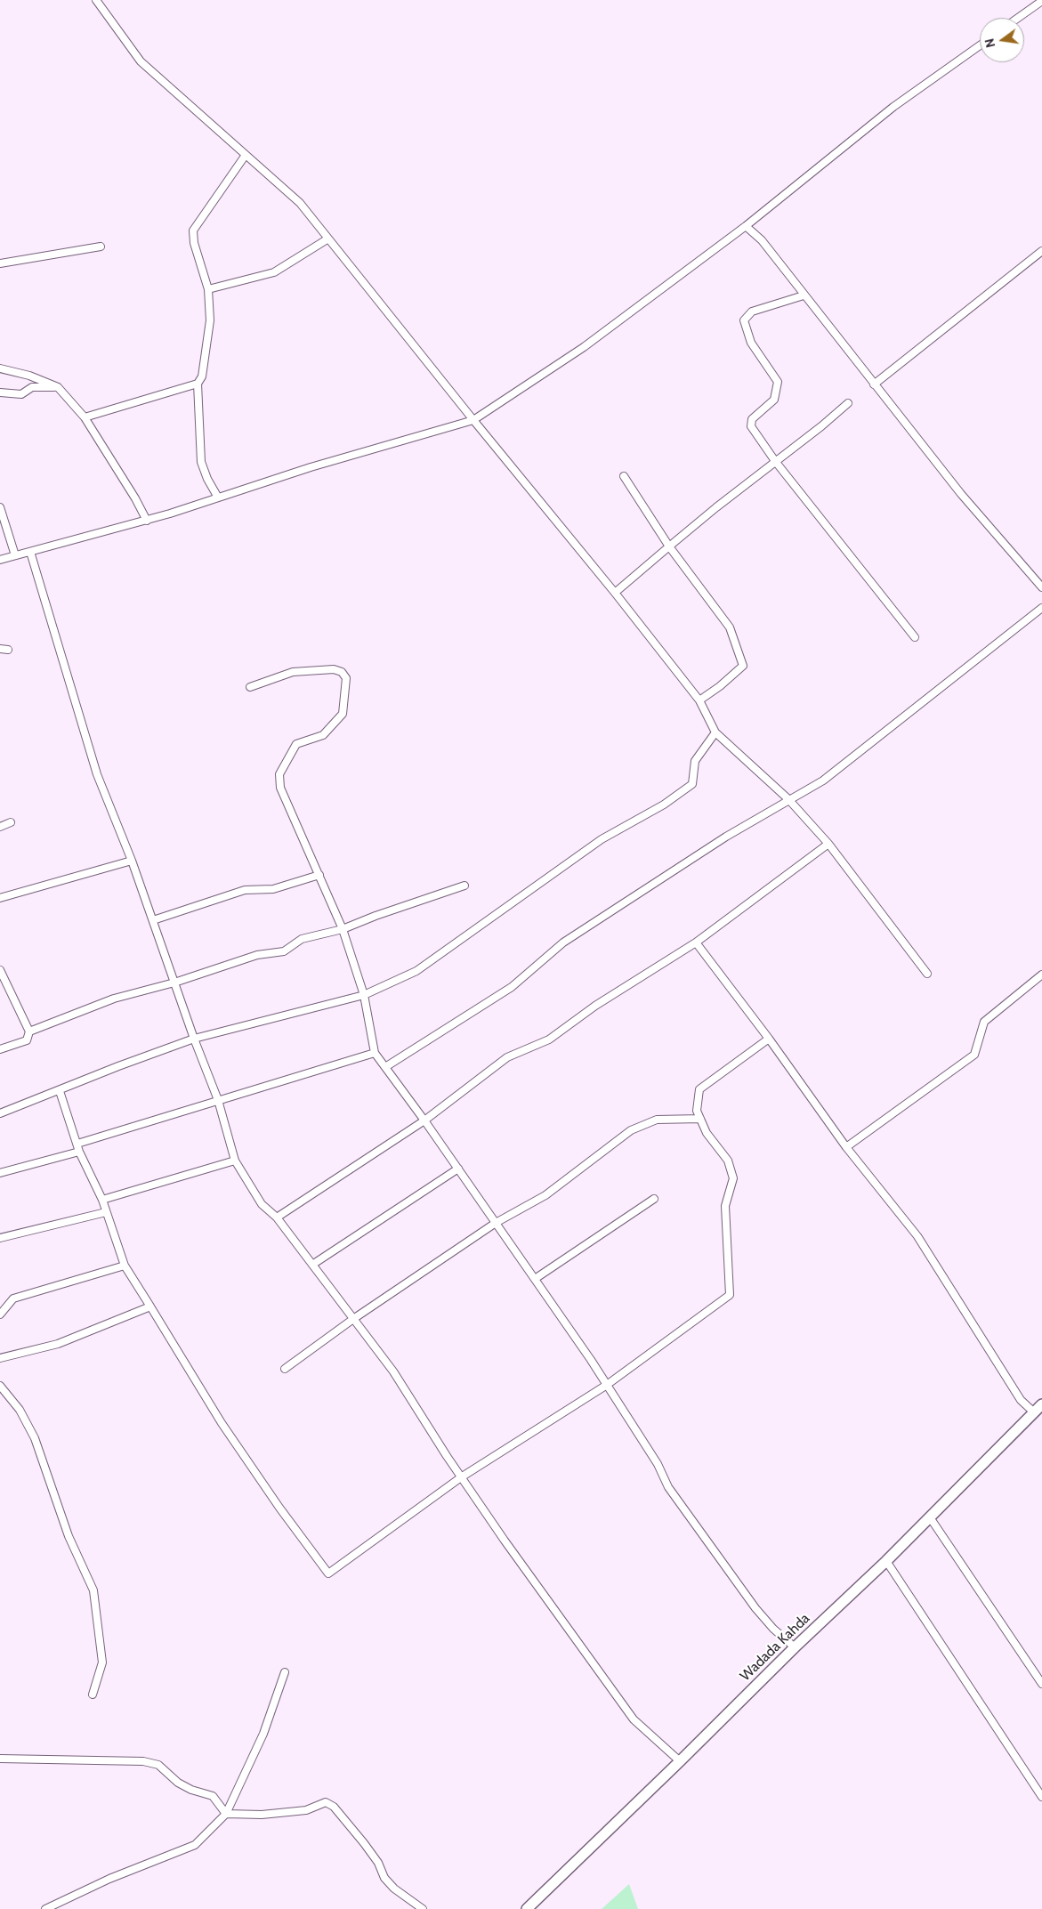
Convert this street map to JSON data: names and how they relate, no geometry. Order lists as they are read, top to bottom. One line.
{"streets":{"main road":["Wadada Kahda"]},"north":"left"}
